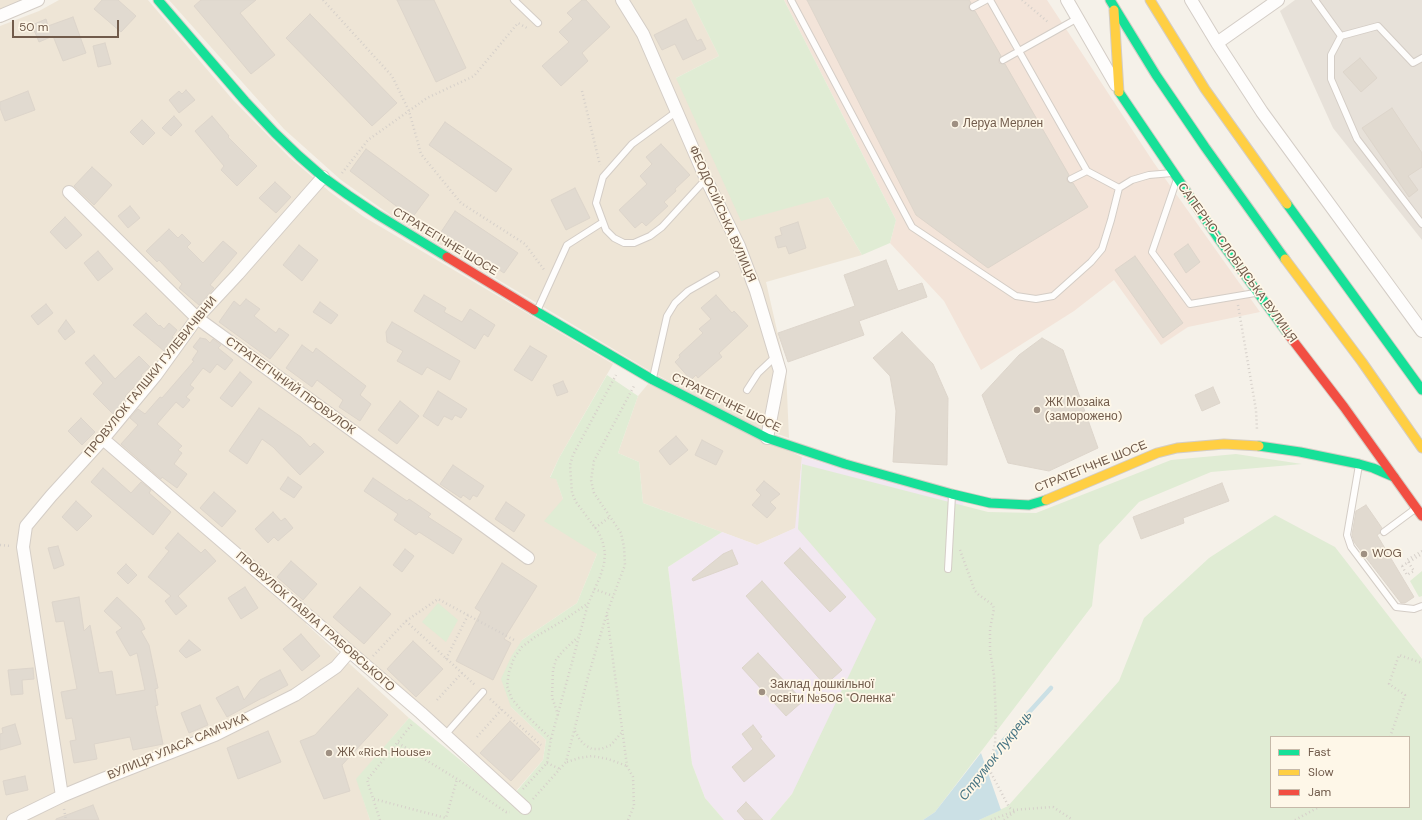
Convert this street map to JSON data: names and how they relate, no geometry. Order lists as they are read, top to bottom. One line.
{"streets":{"street":["ФЕОДОСІЙСЬКА ВУЛИЦЯ","СТРАТЕГІЧНЕ ШОСЕ","САПЕРНО-СЛОБІДСЬКА ВУЛИЦЯ","ПРОВУЛОК ГАЛШКИ ГУЛЕВИЧІВНИ","СТРАТЕГІЧНИЙ ПРОВУЛОК","ПРОВУЛОК ПАВЛА ГРАБОВСЬКОГО","ВУЛИЦЯ УЛАСА САМЧУКА"]},"crossings":[["ФЕОДОСІЙСЬКА ВУЛИЦЯ","СТРАТЕГІЧНЕ ШОСЕ"],["СТРАТЕГІЧНЕ ШОСЕ","САПЕРНО-СЛОБІДСЬКА ВУЛИЦЯ"],["СТРАТЕГІЧНЕ ШОСЕ","ПРОВУЛОК ГАЛШКИ ГУЛЕВИЧІВНИ"],["ПРОВУЛОК ГАЛШКИ ГУЛЕВИЧІВНИ","СТРАТЕГІЧНИЙ ПРОВУЛОК"],["ПРОВУЛОК ГАЛШКИ ГУЛЕВИЧІВНИ","ПРОВУЛОК ПАВЛА ГРАБОВСЬКОГО"],["ПРОВУЛОК ГАЛШКИ ГУЛЕВИЧІВНИ","ВУЛИЦЯ УЛАСА САМЧУКА"],["ПРОВУЛОК ПАВЛА ГРАБОВСЬКОГО","ВУЛИЦЯ УЛАСА САМЧУКА"]],"water":["Струмок Лукрець"],"places":["Леруа Мерлен","ЖК Мозаіка (заморожено)","WOG","Заклад дошкільної освіти №506 \"Оленка\"","ЖК «Rich House»"],"legend":["Fast","Slow","Jam"],"scale_bar":"50 m"}
